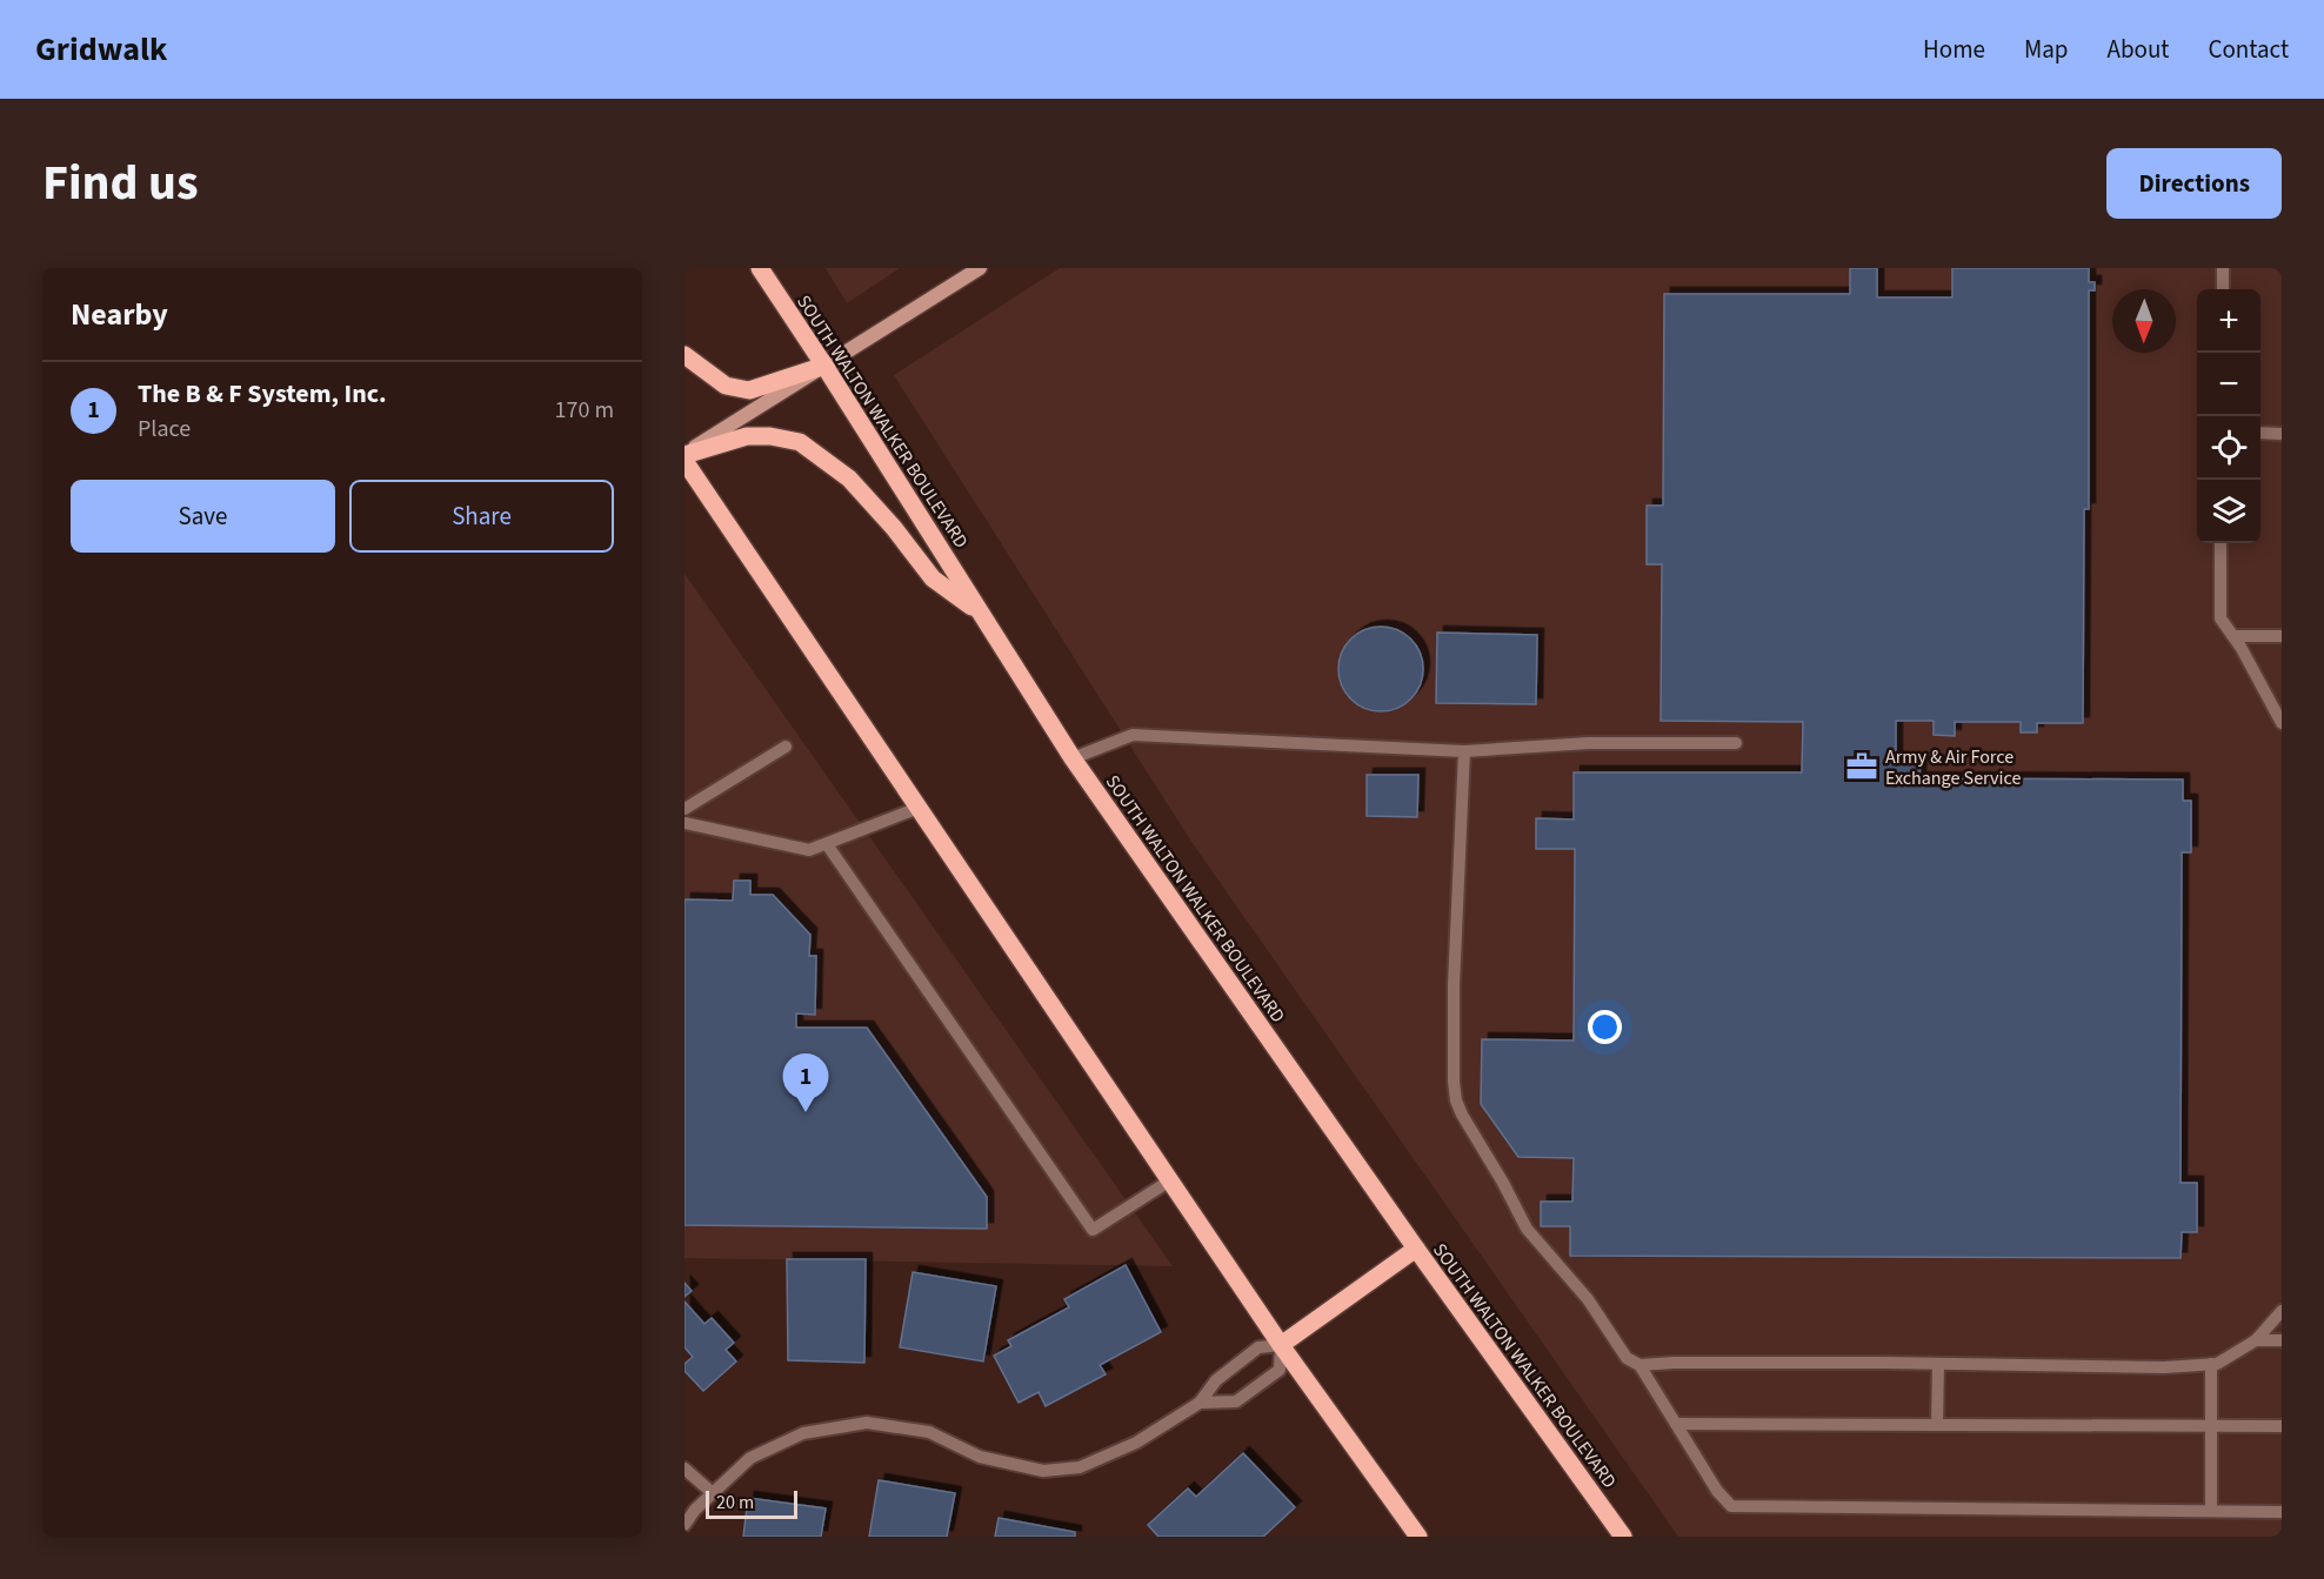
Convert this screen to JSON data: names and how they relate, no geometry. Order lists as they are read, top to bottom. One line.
{"streets":{"main road":["SOUTH WALTON WALKER BOULEVARD"]},"places":{"office":["Army & Air Force Exchange Service"]},"scale_bar":"20 m","north":"bottom","page":{"header":"Gridwalk","nav":["Home","Map","About","Contact"],"title":"Find us","buttons":["Directions",["Save","Share"]],"heading":"Nearby","map_buttons":["+","−"],"list":[{"mark":"1","name":"The B & F System, Inc.","note":"Place","value":"170 m"}],"pins":"1","scale":"20 m"}}
